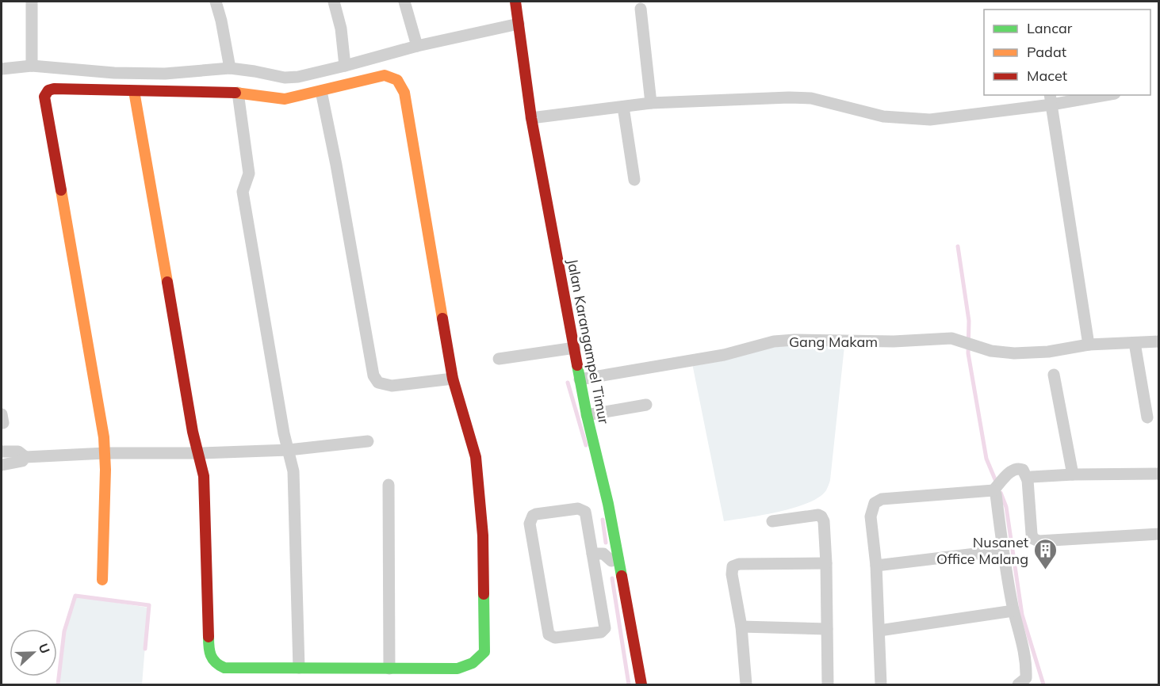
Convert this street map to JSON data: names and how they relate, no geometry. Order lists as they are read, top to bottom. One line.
{"streets":{"street":["Jalan Karangampel Timur","Gang Makam"]},"crossings":[["Jalan Karangampel Timur","Gang Makam"]],"places":{"building":["Nusanet Office Malang"]},"legend":["Lancar","Padat","Macet"],"north":"right"}
